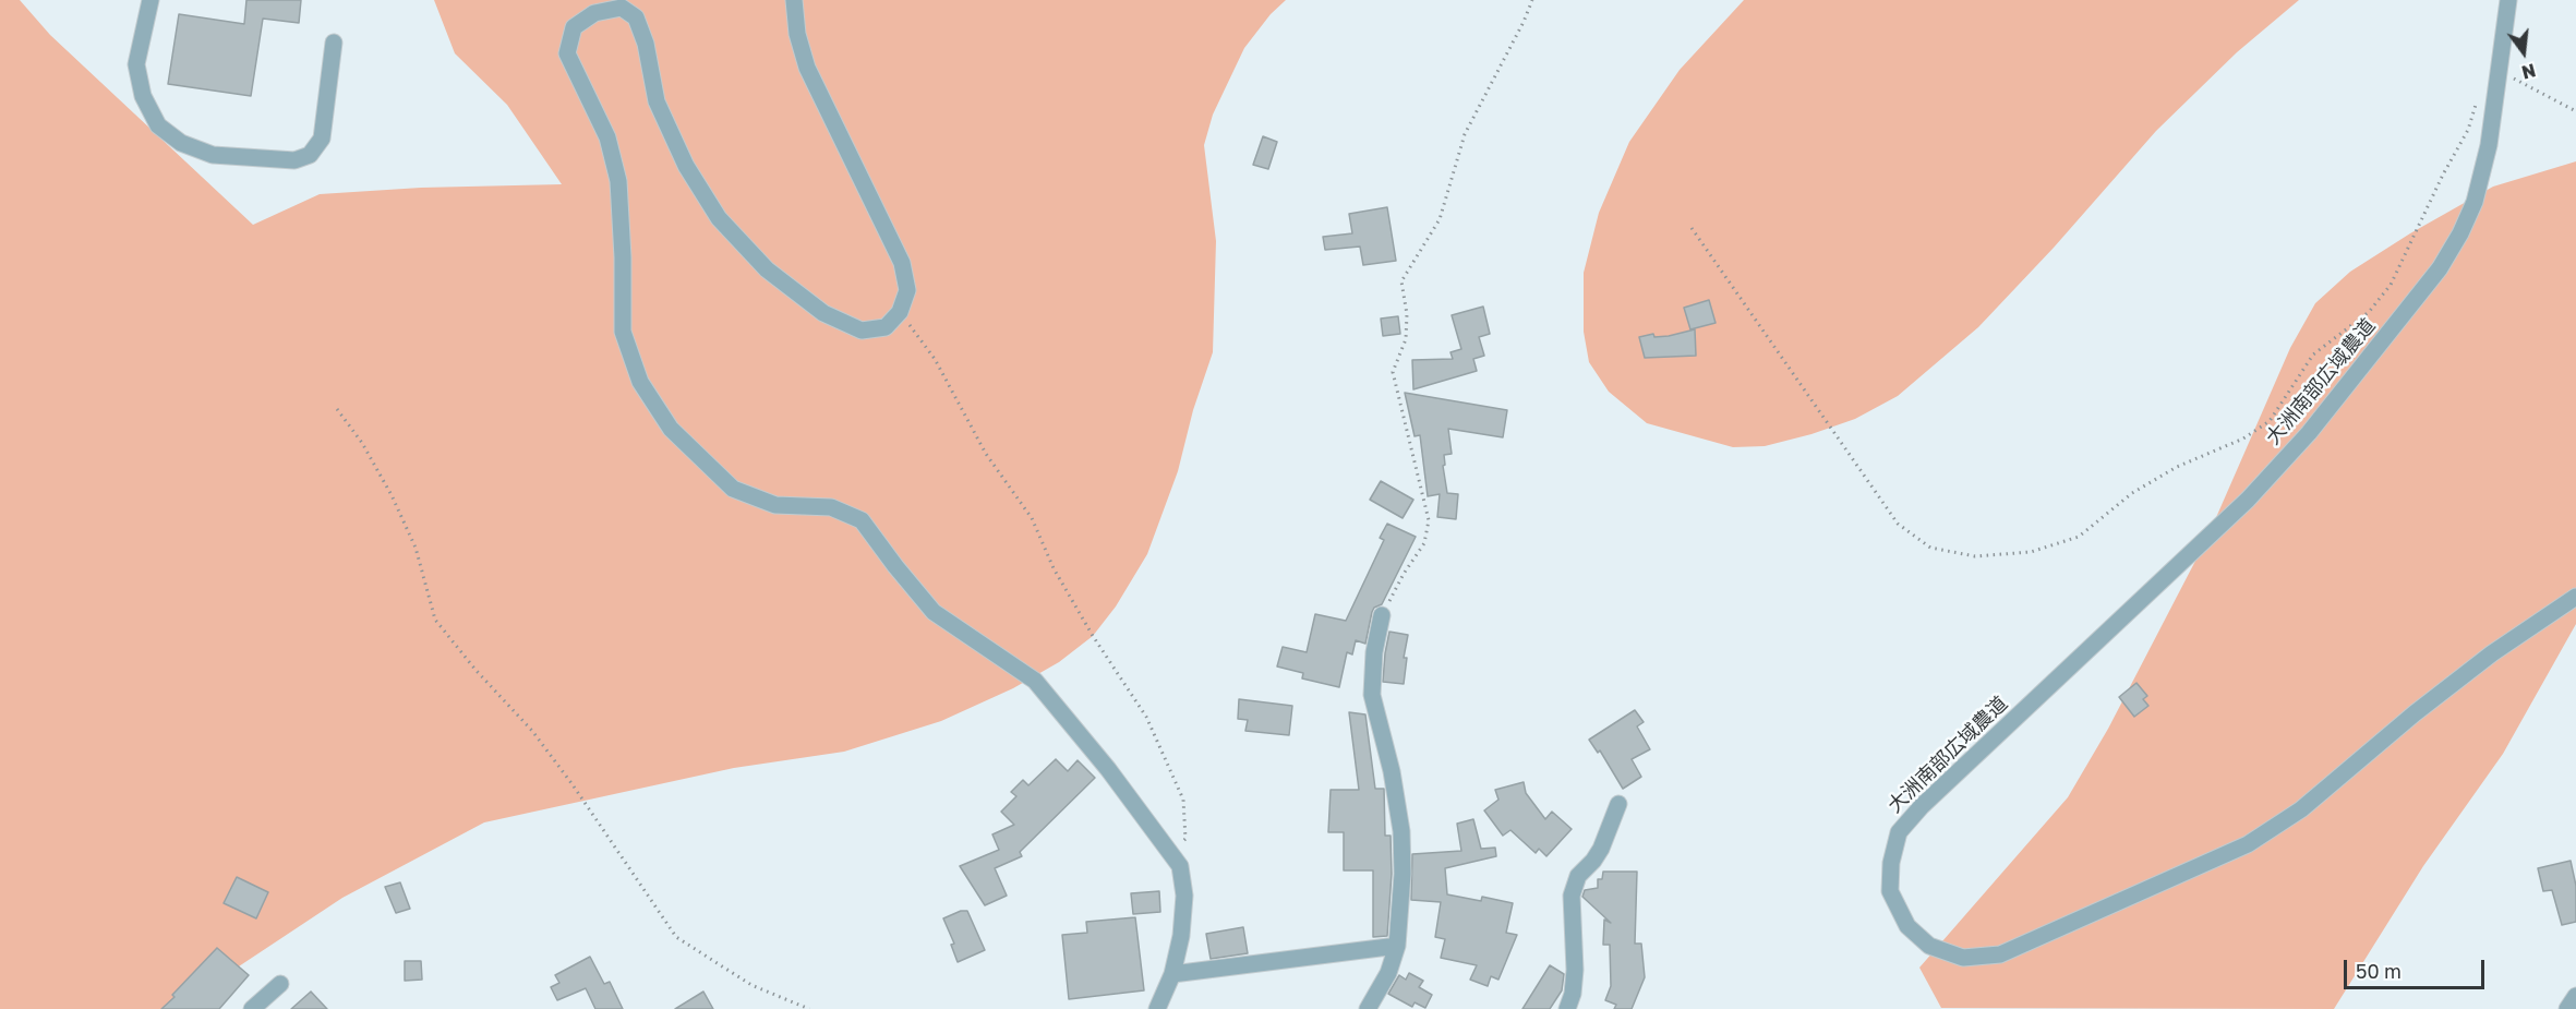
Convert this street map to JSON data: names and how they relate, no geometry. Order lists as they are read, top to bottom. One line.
{"streets":{"street":["大洲南部広域農道"]},"scale_bar":"50 m","north":"bottom"}
